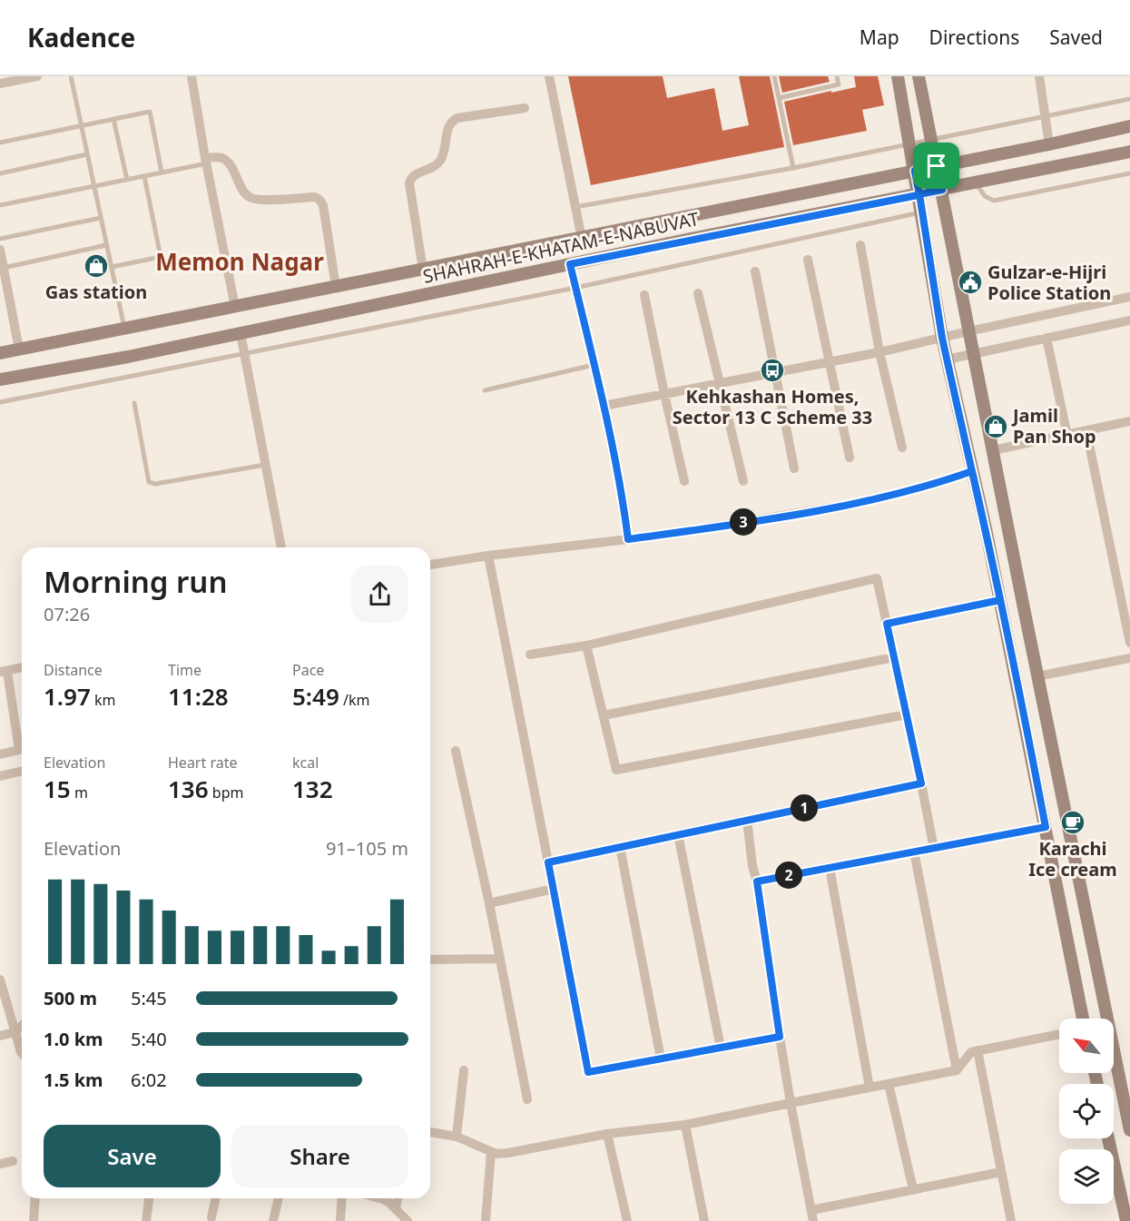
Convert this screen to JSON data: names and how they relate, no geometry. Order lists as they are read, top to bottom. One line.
{"streets":{"main road":["SHAHRAH-E-KHATAM-E-NABUVAT"]},"districts":["Memon Nagar"],"places":{"shop":["Gas station","Jamil Pan Shop"],"public building":["Gulzar-e-Hijri Police Station"],"bus stop":["Kehkashan Homes, Sector 13 C Scheme 33"],"cafe":["Karachi Ice cream"]},"north":"top left","page":{"header":"Kadence","nav":["Map","Directions","Saved"],"pins":["3","1","2"],"heading":["Morning run","07:26"],"stats":[["Distance","1.97 km"],["Time","11:28"],["Pace","5:49 /km"],["Elevation","15 m"],["Heart rate","136 bpm"],["kcal","132"]],"chart":["Elevation","91–105 m"],"list":[{"name":"500 m","note":"5:45"},{"name":"1.0 km","note":"5:40"},{"name":"1.5 km","note":"6:02"}],"buttons":["Save","Share"]}}
